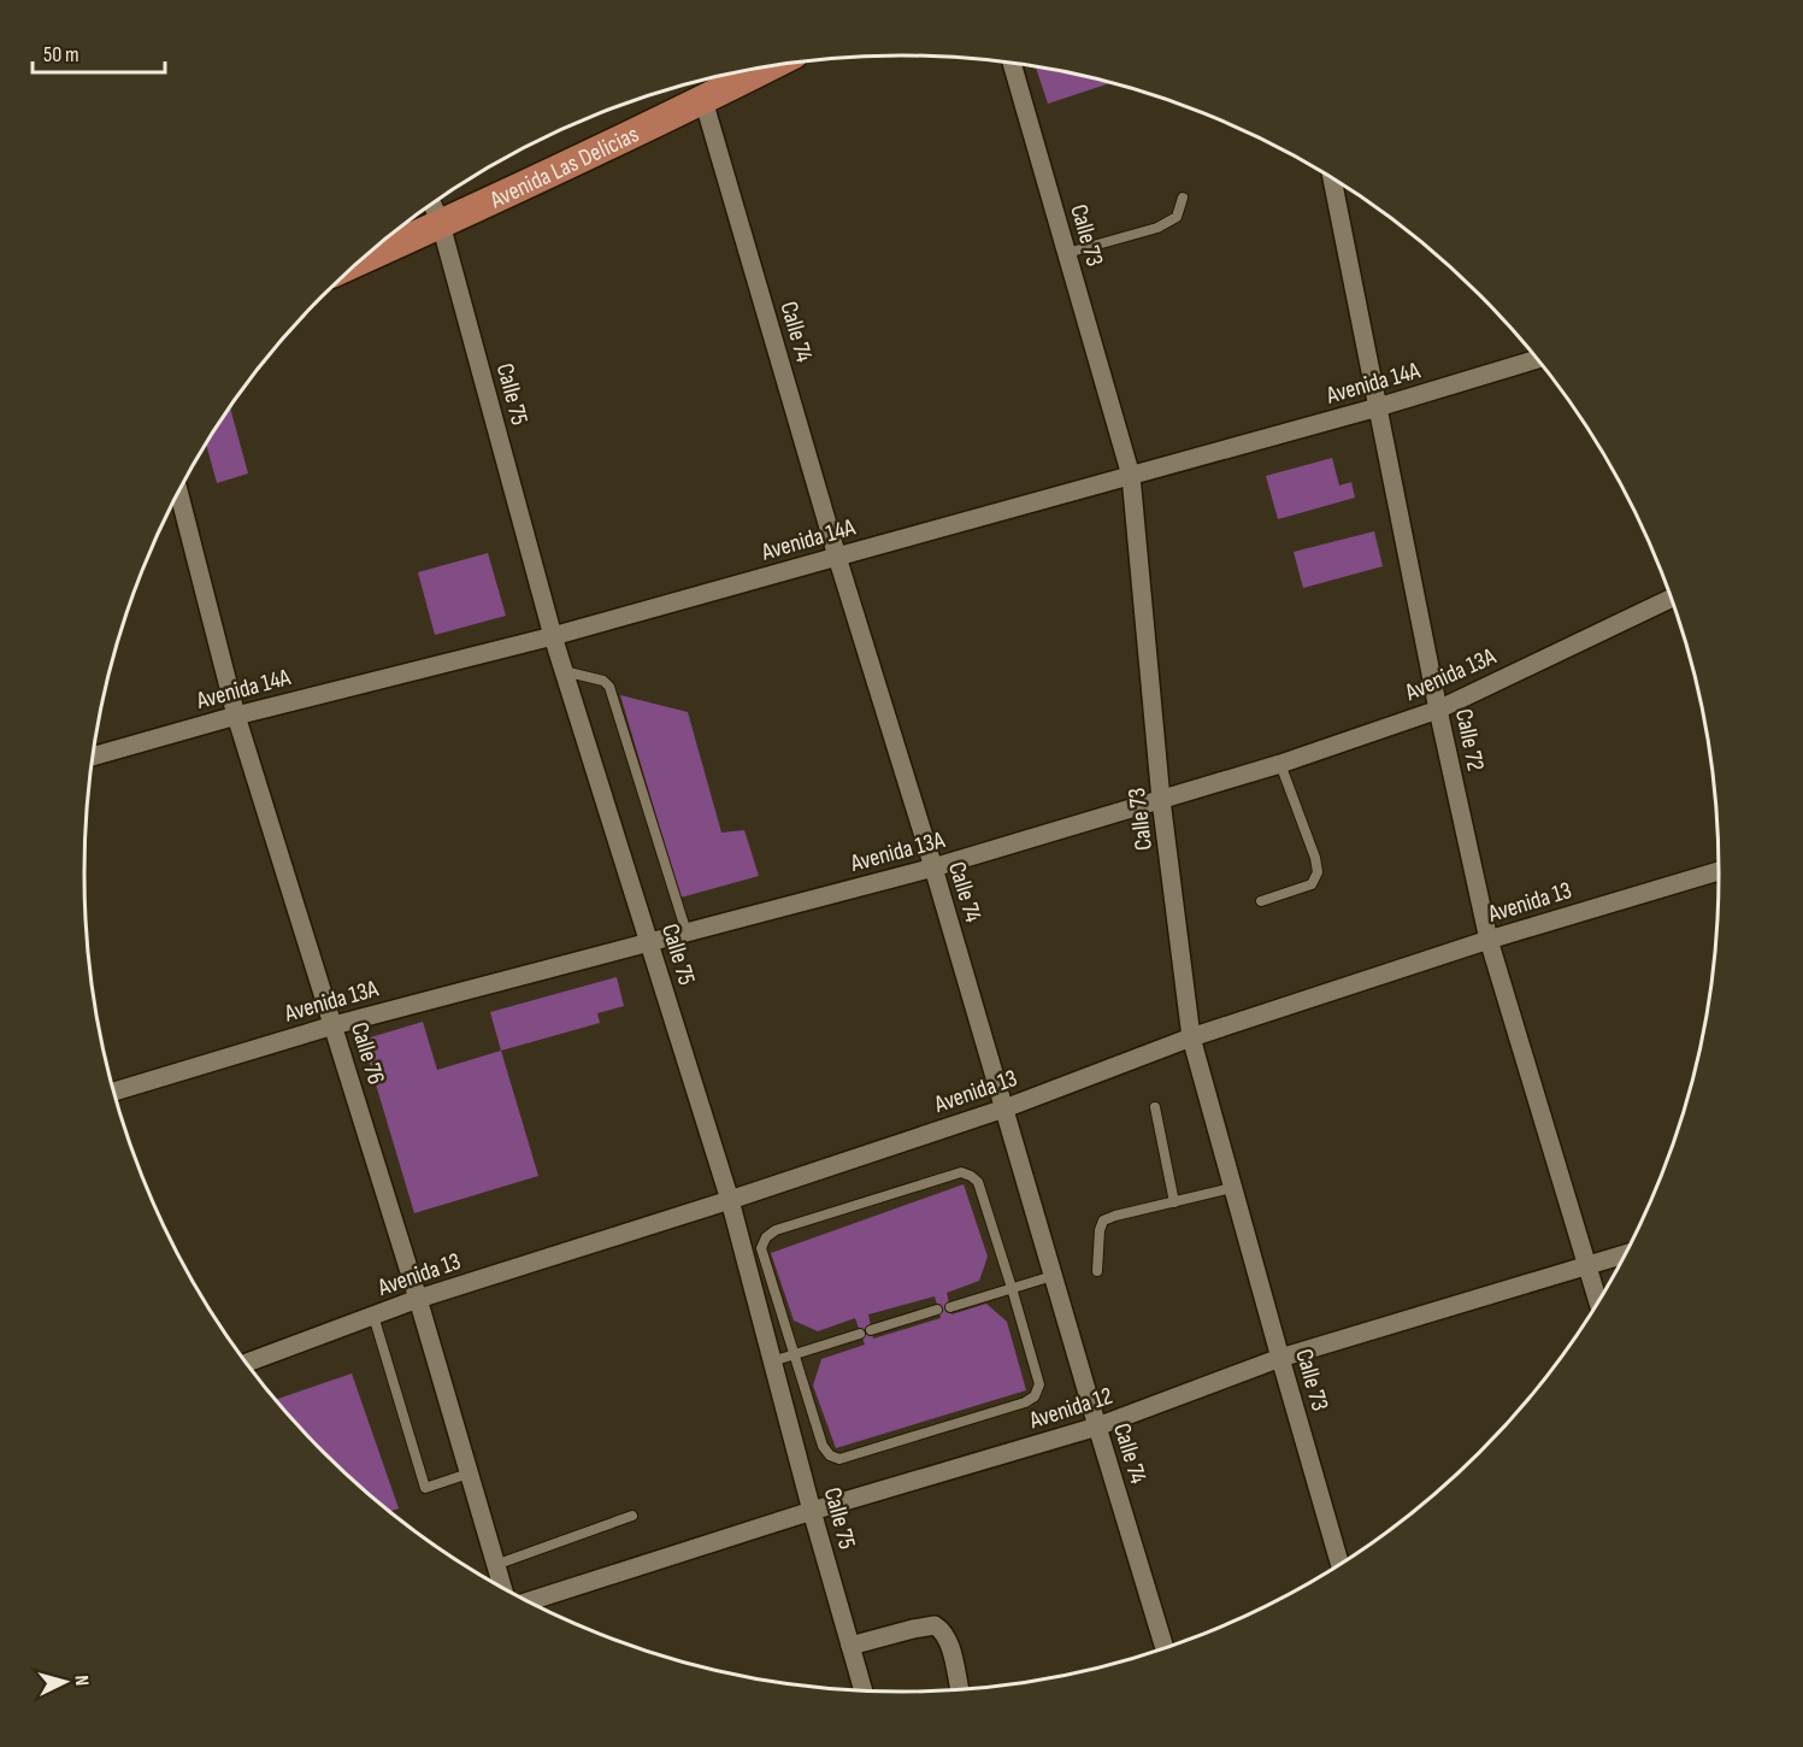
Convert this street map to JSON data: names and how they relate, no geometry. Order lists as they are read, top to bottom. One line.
{"streets":{"main road":["Avenida Las Delicias"],"street":["Calle 73","Calle 74","Avenida 14A","Calle 75","Avenida 13A","Calle 72","Avenida 13","Calle 76","Avenida 12"]},"crossings":[["Avenida Las Delicias","Calle 74"],["Avenida Las Delicias","Calle 75"],["Calle 73","Avenida 14A"],["Calle 73","Avenida 13A"],["Calle 73","Avenida 13"],["Calle 73","Avenida 12"],["Calle 74","Avenida 14A"],["Calle 74","Avenida 13A"],["Calle 74","Avenida 13"],["Calle 74","Avenida 12"],["Avenida 14A","Calle 75"],["Avenida 14A","Calle 72"],["Avenida 14A","Calle 76"],["Calle 75","Avenida 13A"],["Calle 75","Avenida 13"],["Calle 75","Avenida 12"],["Avenida 13A","Calle 72"],["Avenida 13A","Calle 76"],["Calle 72","Avenida 13"],["Calle 72","Avenida 12"],["Avenida 13","Calle 76"]],"scale_bar":"50 m","north":"right"}
